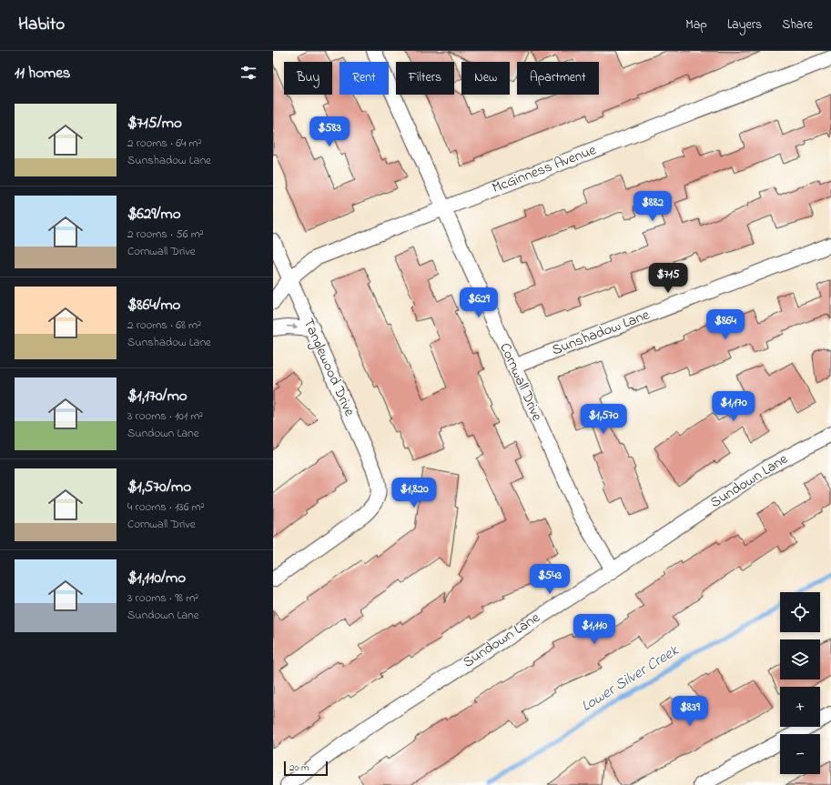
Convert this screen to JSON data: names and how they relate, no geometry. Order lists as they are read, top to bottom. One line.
{"streets":{"street":["McGinness Avenue","Sunshadow Lane","Tanglewood Drive","Cornwall Drive","Sundown Lane"]},"crossings":[["McGinness Avenue","Tanglewood Drive"],["McGinness Avenue","Cornwall Drive"],["Sunshadow Lane","Cornwall Drive"],["Cornwall Drive","Sundown Lane"]],"water":["Lower Silver Creek"],"scale_bar":"20 m","page":{"header":"Habito","nav":["Map","Layers","Share"],"heading":"11 homes","chip":["Buy","Rent","Filters","New","Apartment"],"list":[{"name":"$715/mo","note":"2 rooms · 64 m² · Sunshadow Lane"},{"name":"$629/mo","note":"2 rooms · 56 m² · Cornwall Drive"},{"name":"$864/mo","note":"2 rooms · 68 m² · Sunshadow Lane"},{"name":"$1,170/mo","note":"3 rooms · 101 m² · Sundown Lane"},{"name":"$1,570/mo","note":"4 rooms · 136 m² · Cornwall Drive"},{"name":"$1,110/mo","note":"3 rooms · 98 m² · Sundown Lane"}],"price":["$583","$882","$715","$629","$864","$1,170","$1,570","$1,820","$543","$1,110","$839"],"map_buttons":["+","−"],"scale":"20 m"}}
